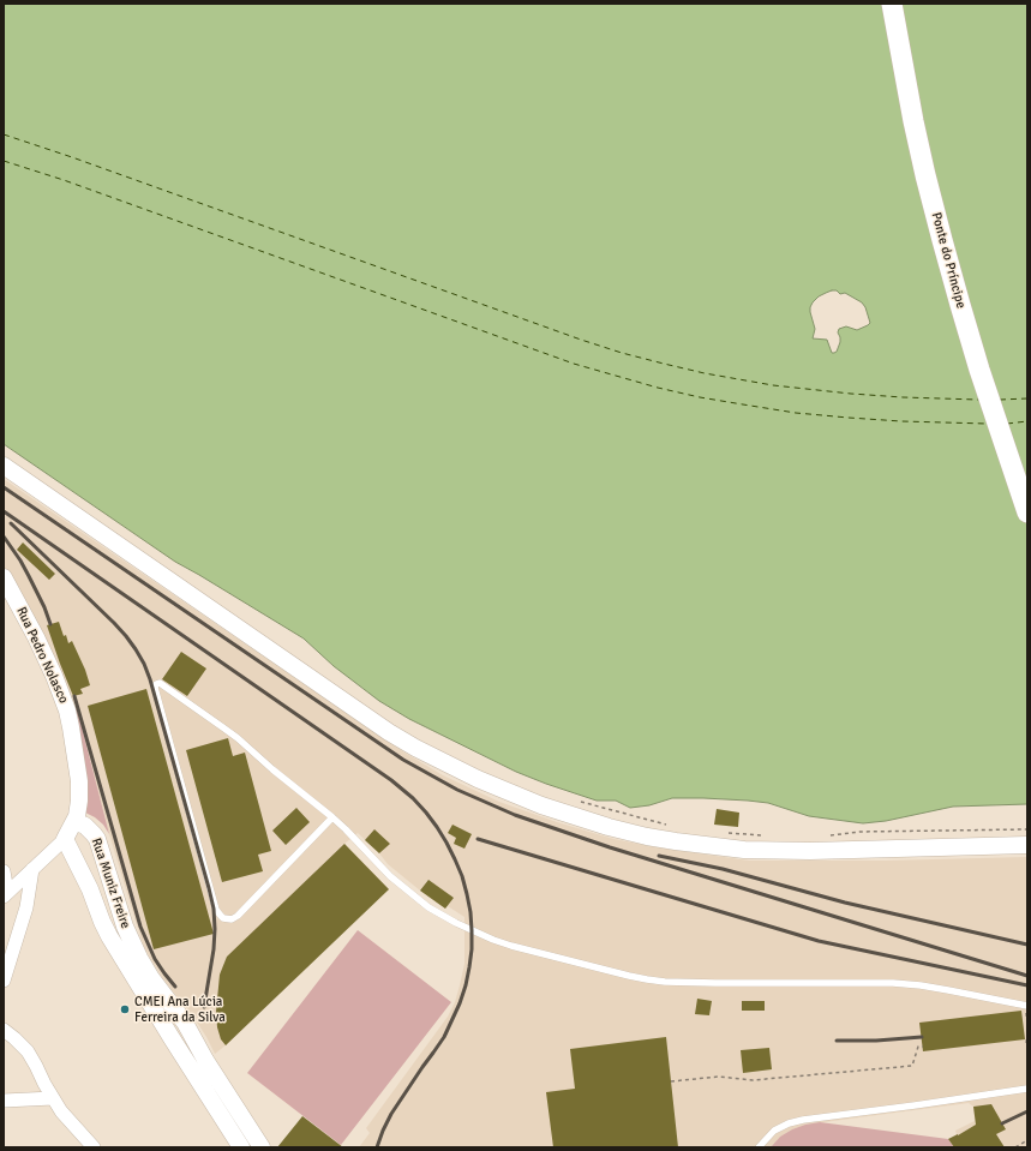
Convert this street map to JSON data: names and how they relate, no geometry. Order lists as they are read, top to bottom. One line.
{"streets":{"main road":["Ponte do Príncipe"],"street":["Rua Pedro Nolasco","Rua Muniz Freire"]},"crossings":[["Rua Pedro Nolasco","Rua Muniz Freire"]],"places":["CMEI Ana Lúcia Ferreira da Silva"]}
